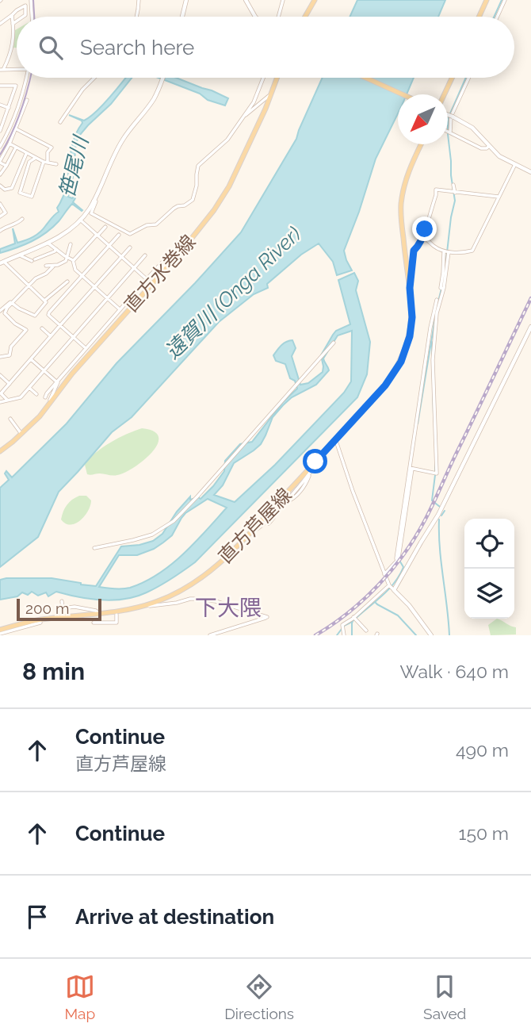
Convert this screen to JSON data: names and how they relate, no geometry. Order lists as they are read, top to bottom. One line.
{"streets":{"main road":["直方水巻線","直方芦屋線"]},"districts":["下大隈"],"water":["笹尾川","遠賀川 (Onga River)"],"scale_bar":"200 m","north":"bottom left","page":{"search":"Search here","scale":"200 m","heading":["8 min","Walk · 640 m"],"list":[["Continue","直方芦屋線","490 m"],["Continue","150 m"],"Arrive at destination"],"nav":["Map","Directions","Saved"]}}
